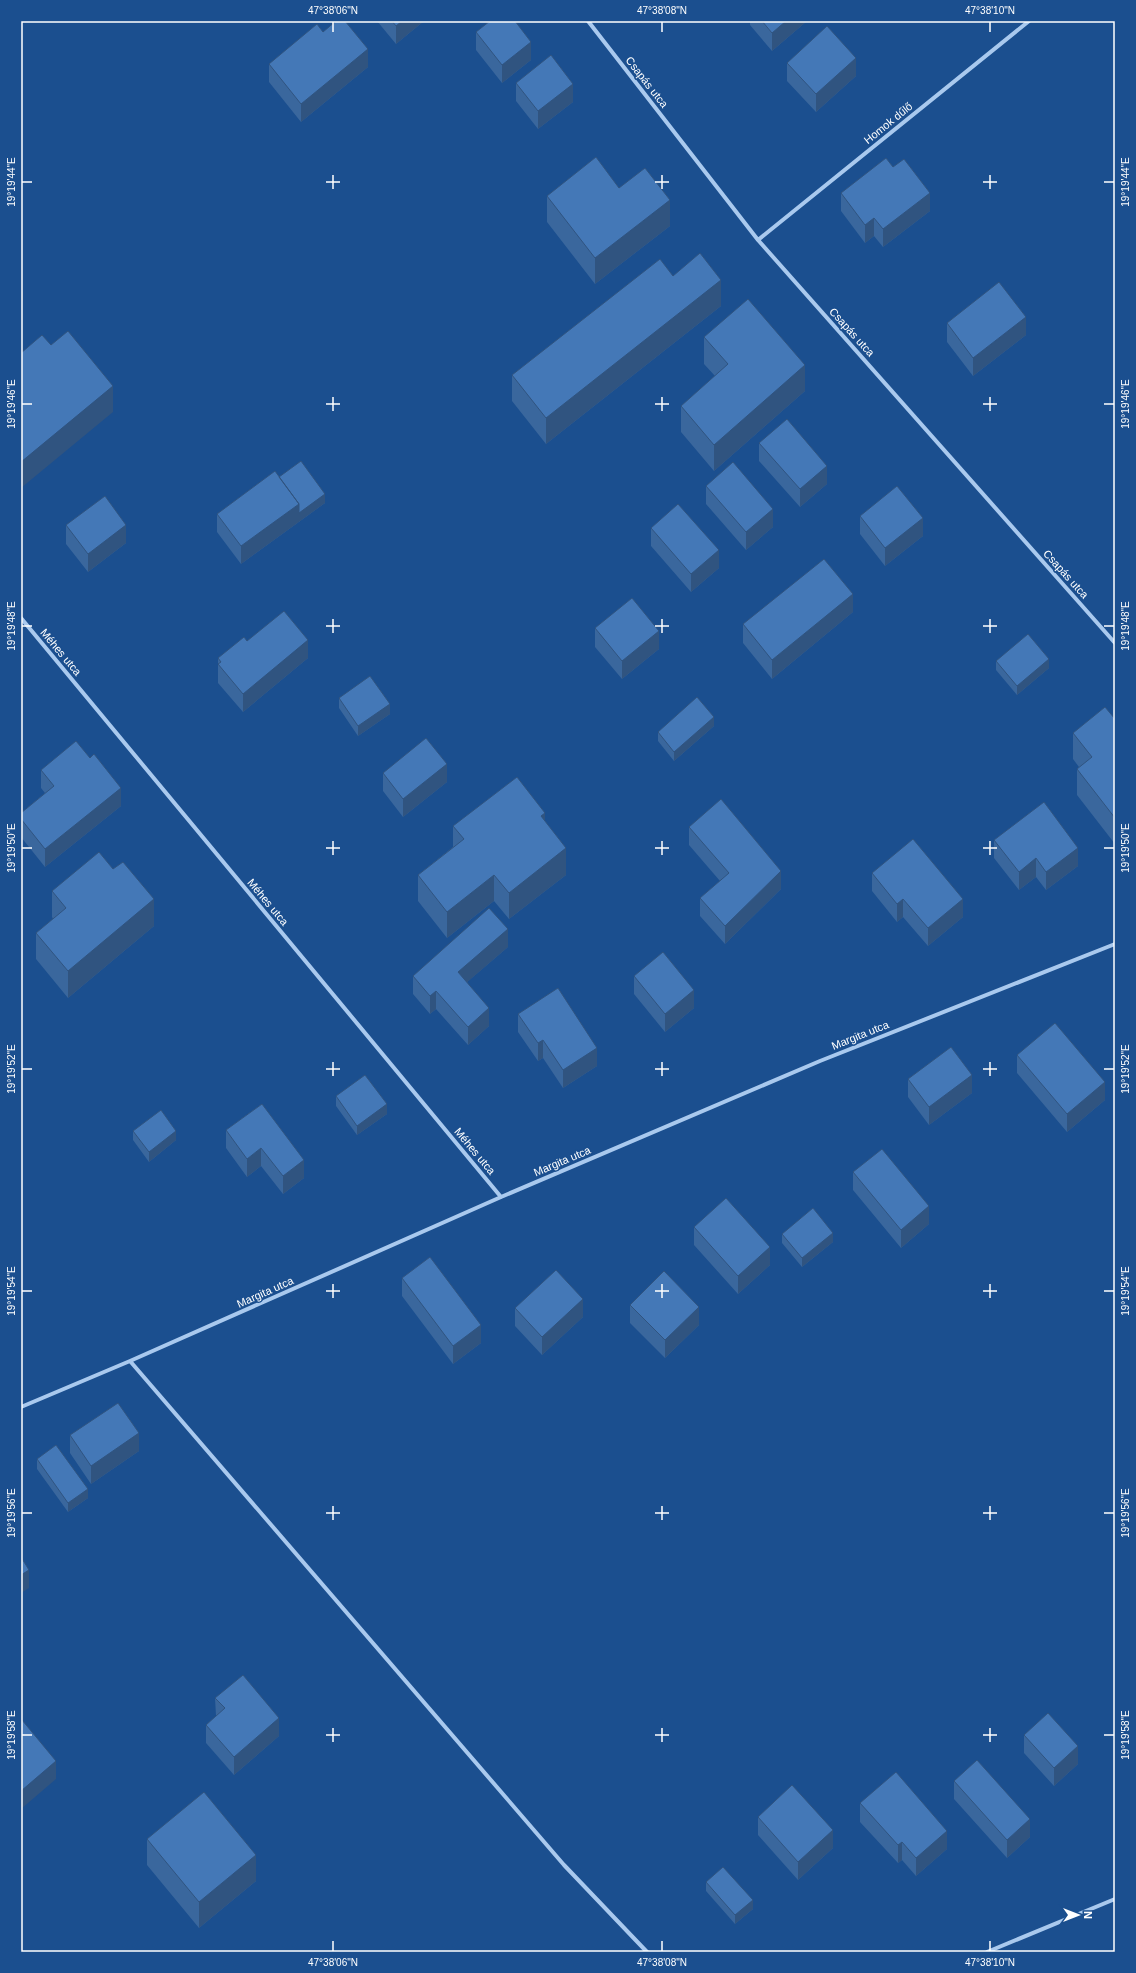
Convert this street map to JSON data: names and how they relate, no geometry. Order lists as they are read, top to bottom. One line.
{"streets":{"street":["Csapás utca","Homok dűlő","Méhes utca","Margita utca"]},"crossings":[["Csapás utca","Homok dűlő"],["Méhes utca","Margita utca"]],"north":"right","coordinates":["47°38'06\"N","47°38'08\"N","47°38'10\"N","19°19'44\"E","19°19'46\"E","19°19'48\"E","19°19'50\"E","19°19'52\"E","19°19'54\"E","19°19'56\"E","19°19'58\"E"]}
